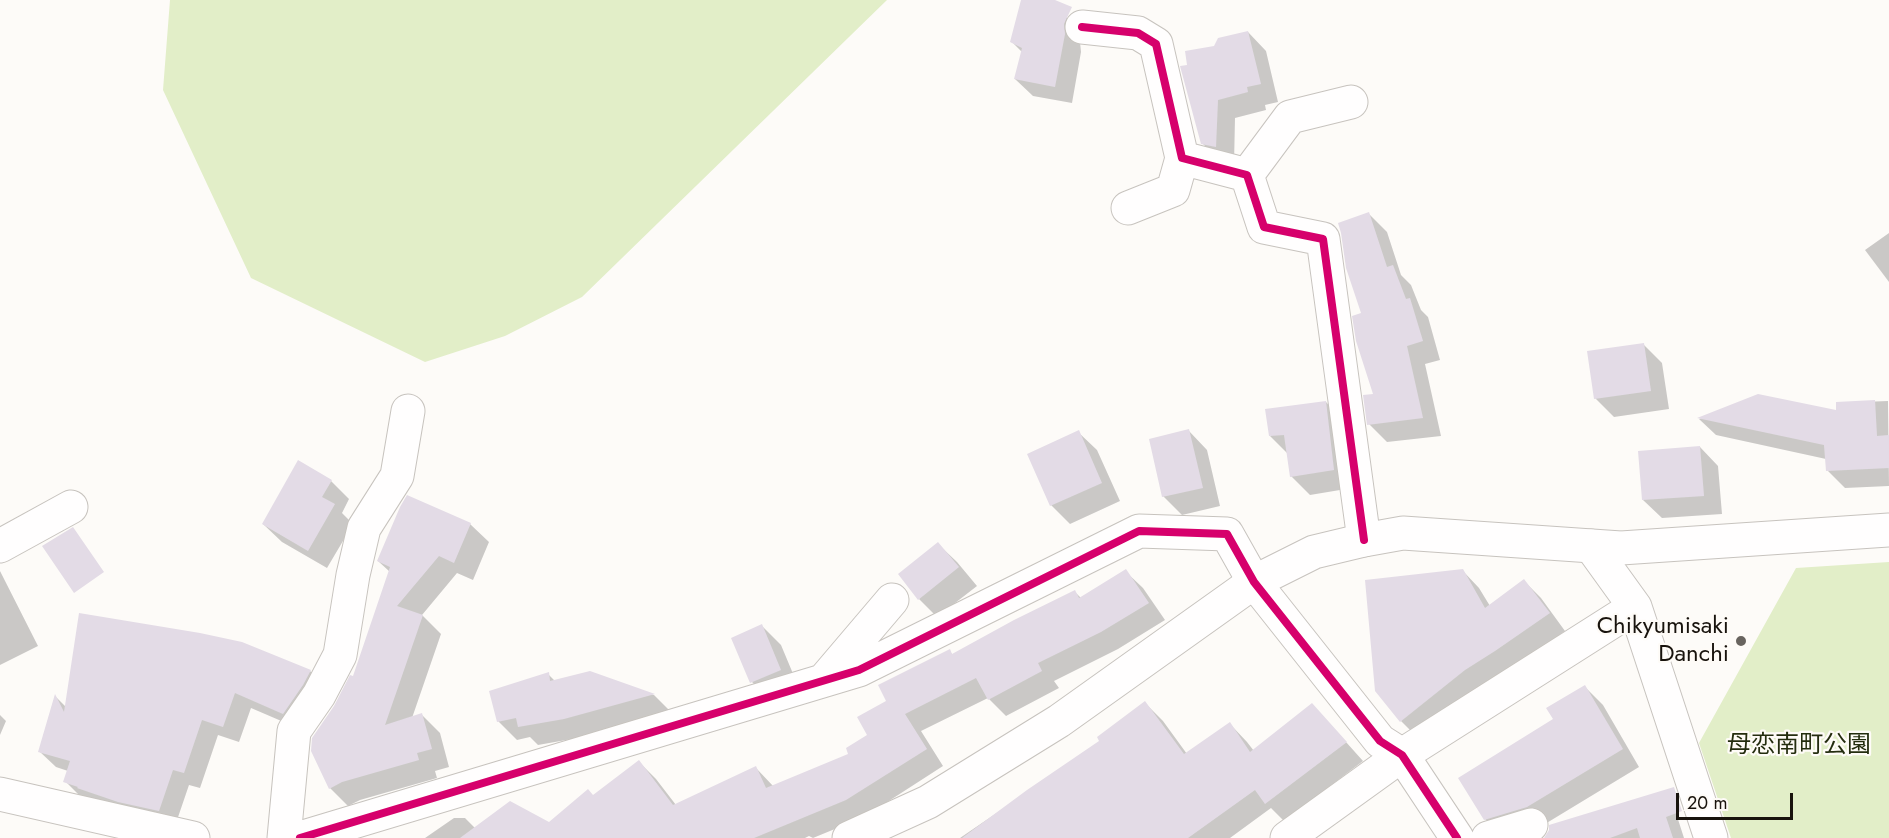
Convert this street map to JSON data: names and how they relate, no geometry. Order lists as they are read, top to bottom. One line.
{"parks":["母恋南町公園"],"places":["Chikyumisaki Danchi"],"scale_bar":"20 m"}
